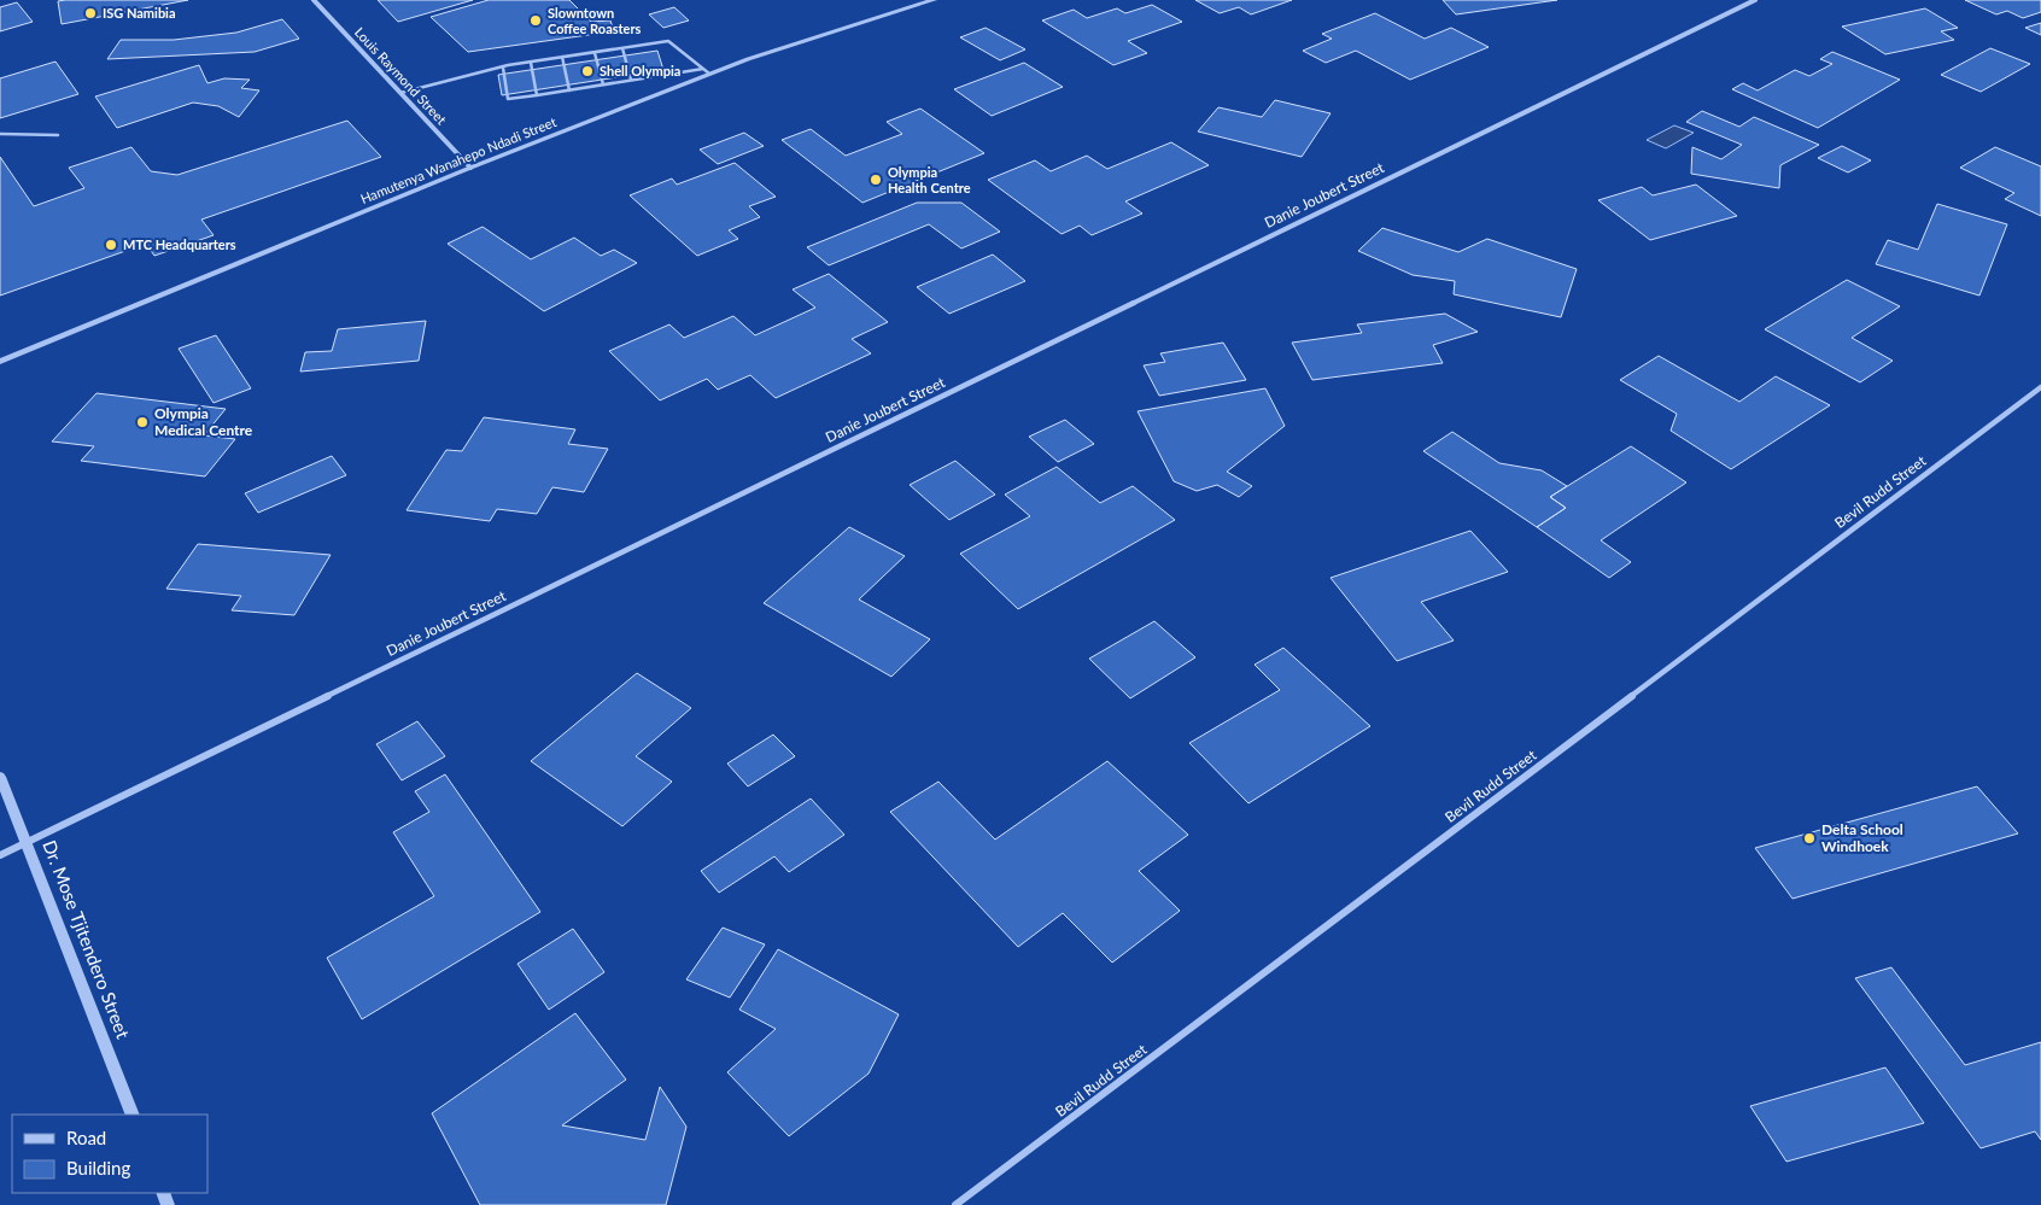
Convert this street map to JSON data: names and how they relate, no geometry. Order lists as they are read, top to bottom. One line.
{"streets":{"street":["Louis Raymond Street","Hamutenya Wanahepo Ndadi Street","Danie Joubert Street","Bevil Rudd Street","Dr. Mose Tjitendero Street"]},"crossings":[["Louis Raymond Street","Hamutenya Wanahepo Ndadi Street"],["Danie Joubert Street","Dr. Mose Tjitendero Street"]],"places":["ISG Namibia","Slowntown Coffee Roasters","Shell Olympia","Olympia Health Centre","MTC Headquarters","Olympia Medical Centre","Delta School Windhoek"],"legend":["Road","Building"]}
